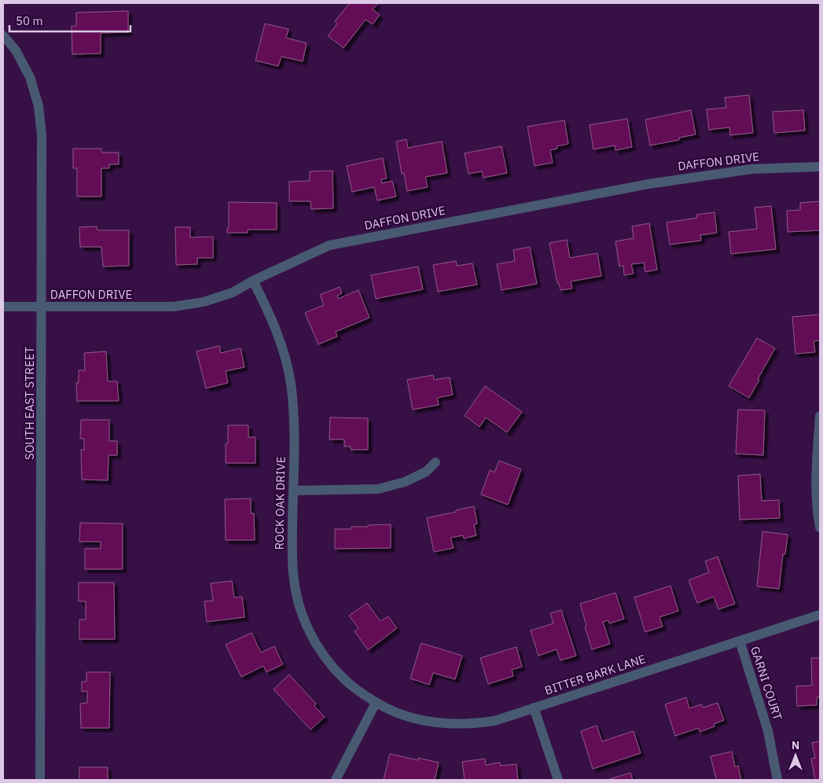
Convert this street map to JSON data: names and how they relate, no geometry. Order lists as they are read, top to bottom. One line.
{"streets":{"street":["DAFFON DRIVE","SOUTH EAST STREET","ROCK OAK DRIVE","BITTER BARK LANE","GARNI COURT"]},"crossings":[["DAFFON DRIVE","SOUTH EAST STREET"],["DAFFON DRIVE","ROCK OAK DRIVE"],["ROCK OAK DRIVE","BITTER BARK LANE"],["BITTER BARK LANE","GARNI COURT"]],"scale_bar":"50 m","north":"top"}
